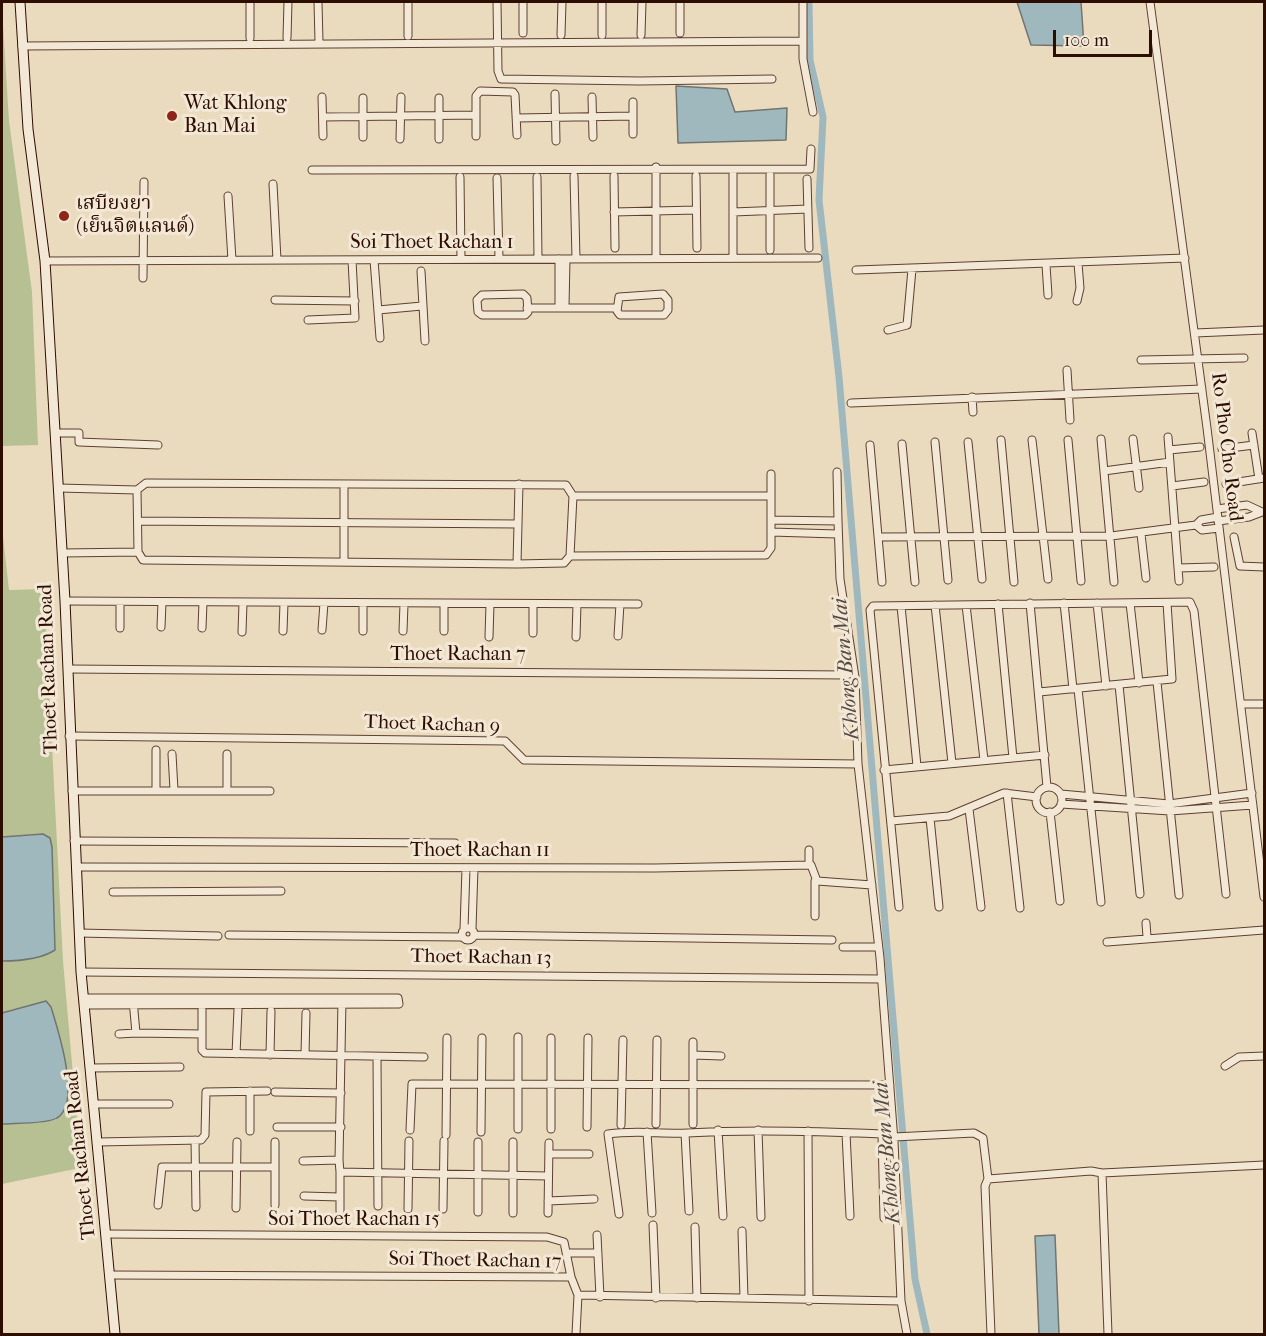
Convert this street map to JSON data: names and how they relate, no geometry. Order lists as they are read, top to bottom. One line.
{"streets":{"street":["Soi Thoet Rachan 1","Ro Pho Cho Road","Thoet Rachan 7","Thoet Rachan Road","Thoet Rachan 9","Thoet Rachan 11","Thoet Rachan 13","Soi Thoet Rachan 15","Soi Thoet Rachan 17"]},"crossings":[["Soi Thoet Rachan 1","Thoet Rachan Road"],["Thoet Rachan 7","Thoet Rachan Road"],["Thoet Rachan Road","Thoet Rachan 9"],["Thoet Rachan Road","Thoet Rachan 11"],["Thoet Rachan Road","Thoet Rachan 13"],["Thoet Rachan Road","Soi Thoet Rachan 15"],["Thoet Rachan Road","Soi Thoet Rachan 17"]],"water":["Khlong Ban Mai"],"places":["Wat Khlong Ban Mai","เสบียงยา (เย็นจิตแลนด์)"],"scale_bar":"100 m"}
